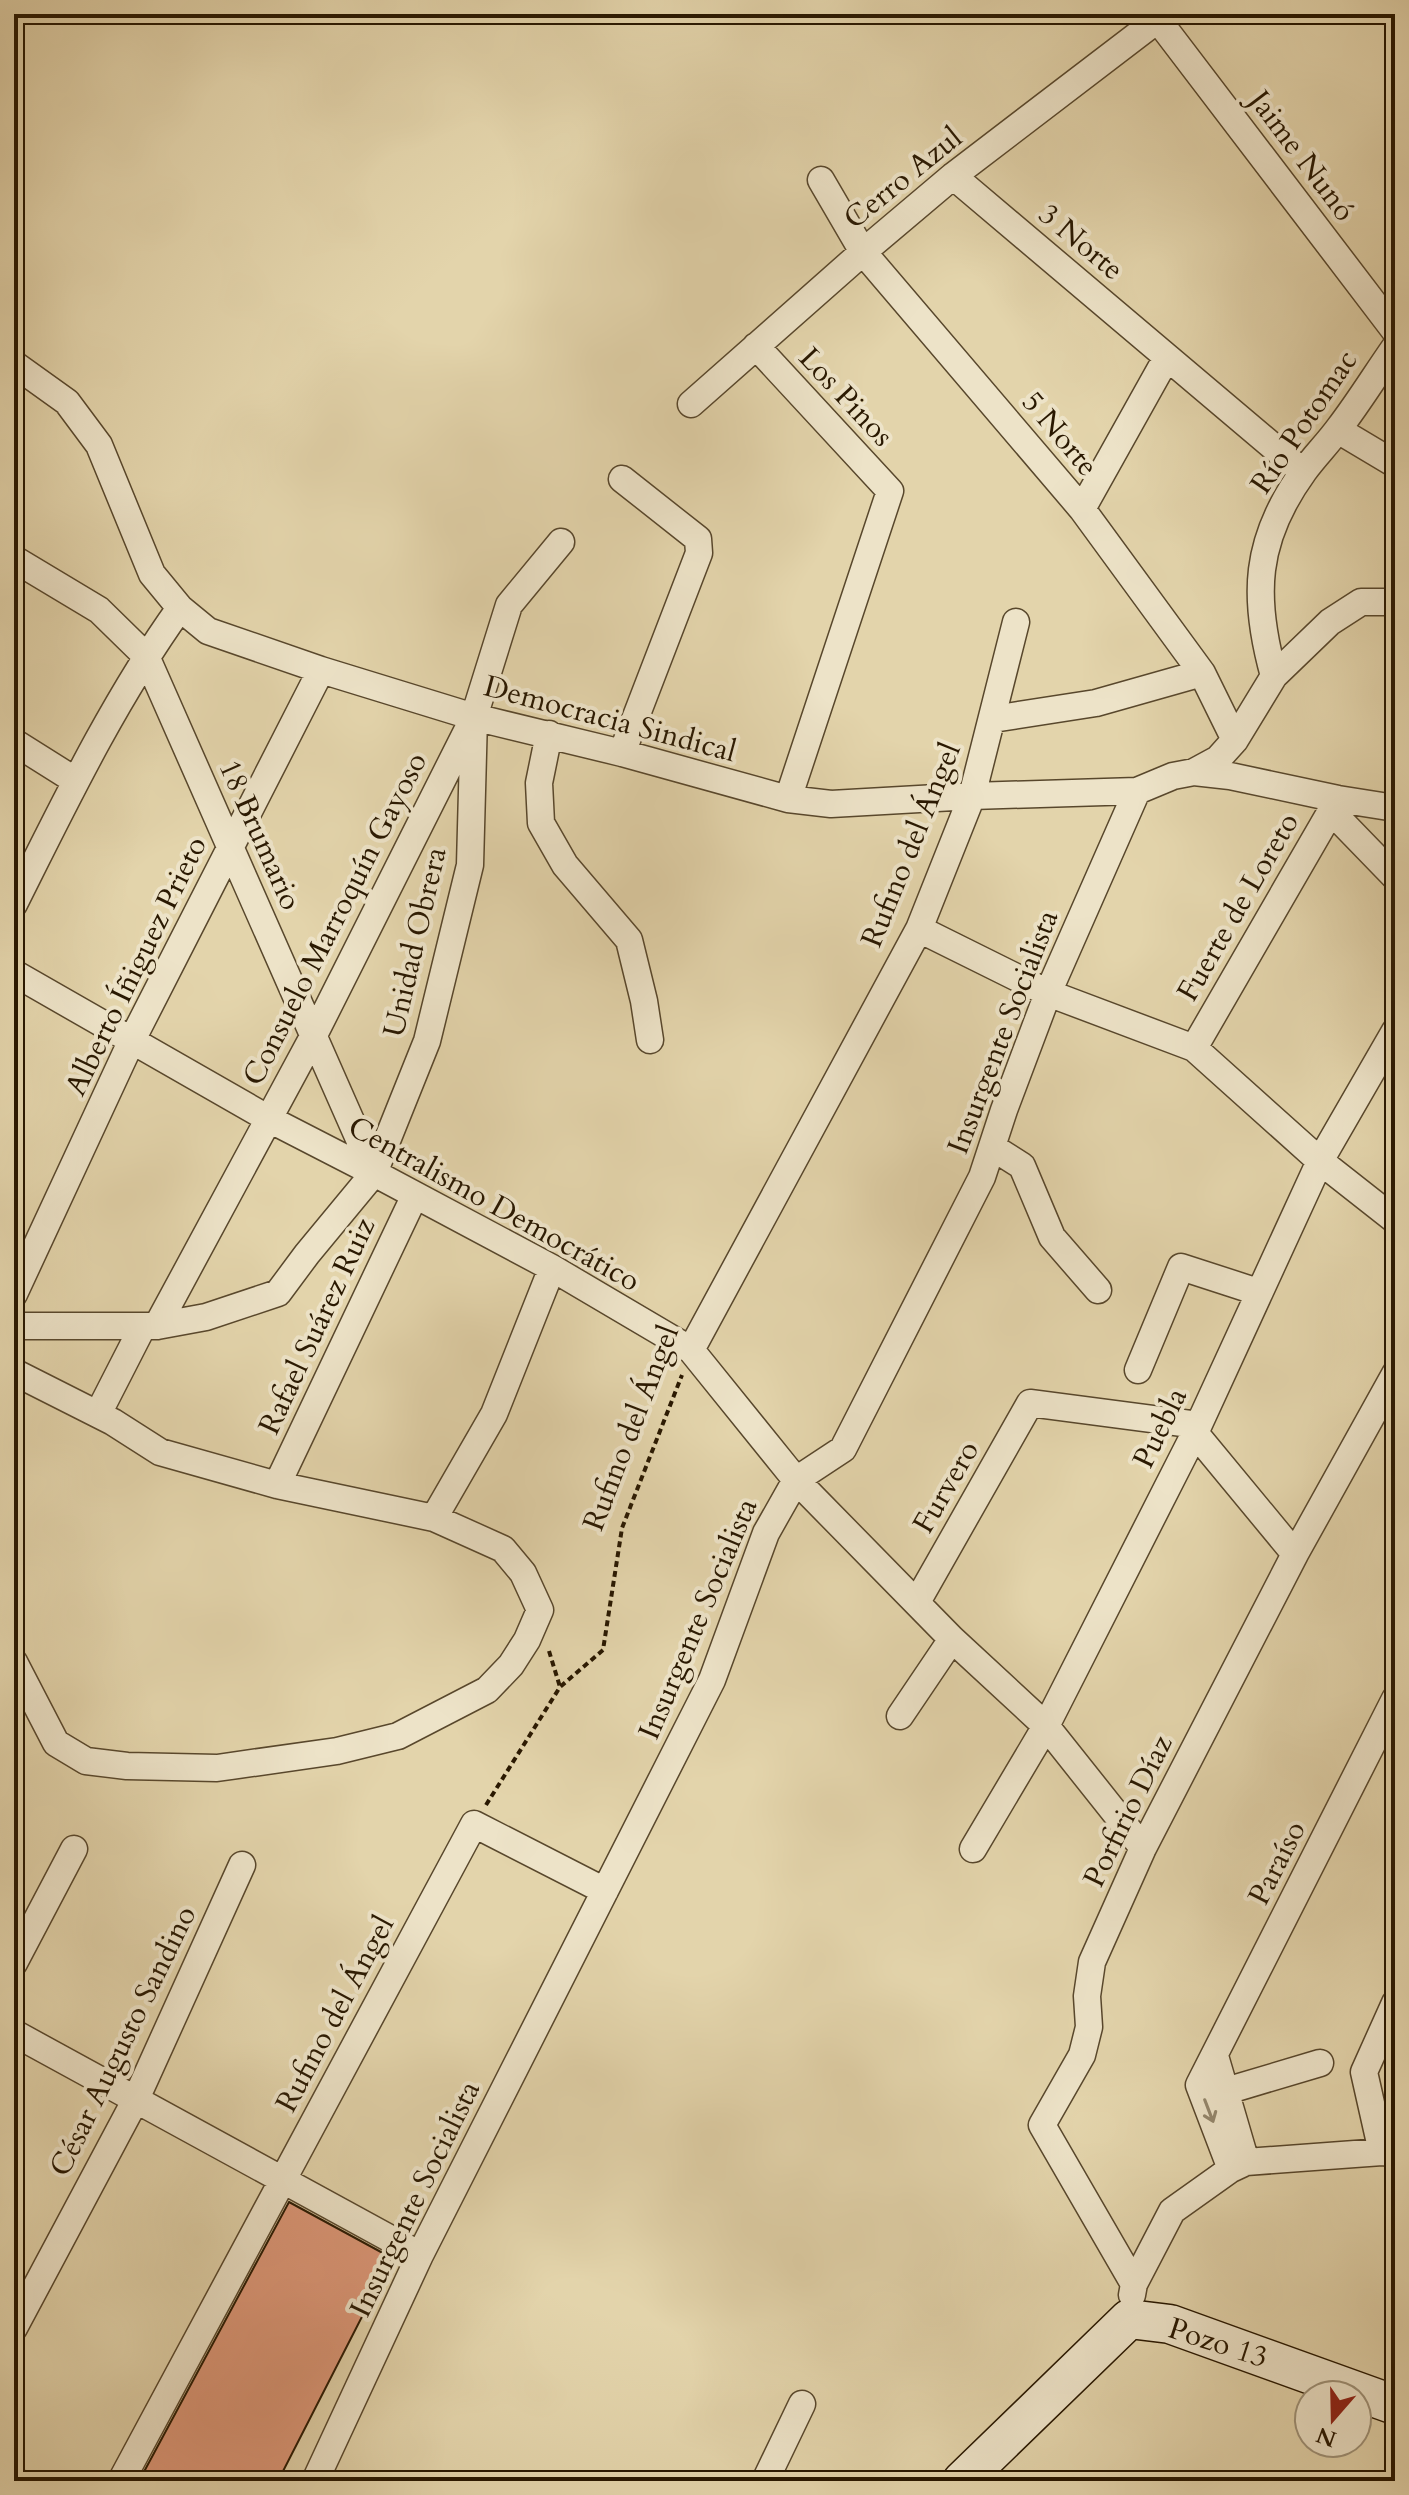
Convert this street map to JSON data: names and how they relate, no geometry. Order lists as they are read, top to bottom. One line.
{"streets":{"main road":["Pozo 13"],"street":["Jaime Nunó","Cerro Azul","3 Norte","Los Pinos","Río Potomac","5 Norte","Democracia Sindical","18 Brumario","Rufino del Ángel","Fuerte de Loreto","Consuelo Marroquín Gayoso","Unidad Obrera","Alberto Íñiguez Prieto","Insurgente Socialista","Centralismo Democrático","Rafael Suárez Ruiz","Puebla","Furvero","Porfirio Díaz","Paraíso","César Augusto Sandino"]},"crossings":[["Jaime Nunó","Cerro Azul"],["Cerro Azul","3 Norte"],["Cerro Azul","Los Pinos"],["Cerro Azul","5 Norte"],["3 Norte","Río Potomac"],["Los Pinos","Democracia Sindical"],["Democracia Sindical","Rufino del Ángel"],["Democracia Sindical","Fuerte de Loreto"],["Democracia Sindical","Consuelo Marroquín Gayoso"],["Democracia Sindical","Unidad Obrera"],["Democracia Sindical","Alberto Íñiguez Prieto"],["Democracia Sindical","Insurgente Socialista"],["18 Brumario","Consuelo Marroquín Gayoso"],["18 Brumario","Unidad Obrera"],["18 Brumario","Alberto Íñiguez Prieto"],["18 Brumario","Centralismo Democrático"],["Rufino del Ángel","Centralismo Democrático"],["Consuelo Marroquín Gayoso","Unidad Obrera"],["Consuelo Marroquín Gayoso","Centralismo Democrático"],["Unidad Obrera","Centralismo Democrático"],["Alberto Íñiguez Prieto","Centralismo Democrático"],["Insurgente Socialista","Centralismo Democrático"],["Centralismo Democrático","Rafael Suárez Ruiz"],["Centralismo Democrático","Puebla"],["Centralismo Democrático","Furvero"],["Centralismo Democrático","Porfirio Díaz"],["Puebla","Furvero"],["Porfirio Díaz","Pozo 13"]],"north":"bottom"}
